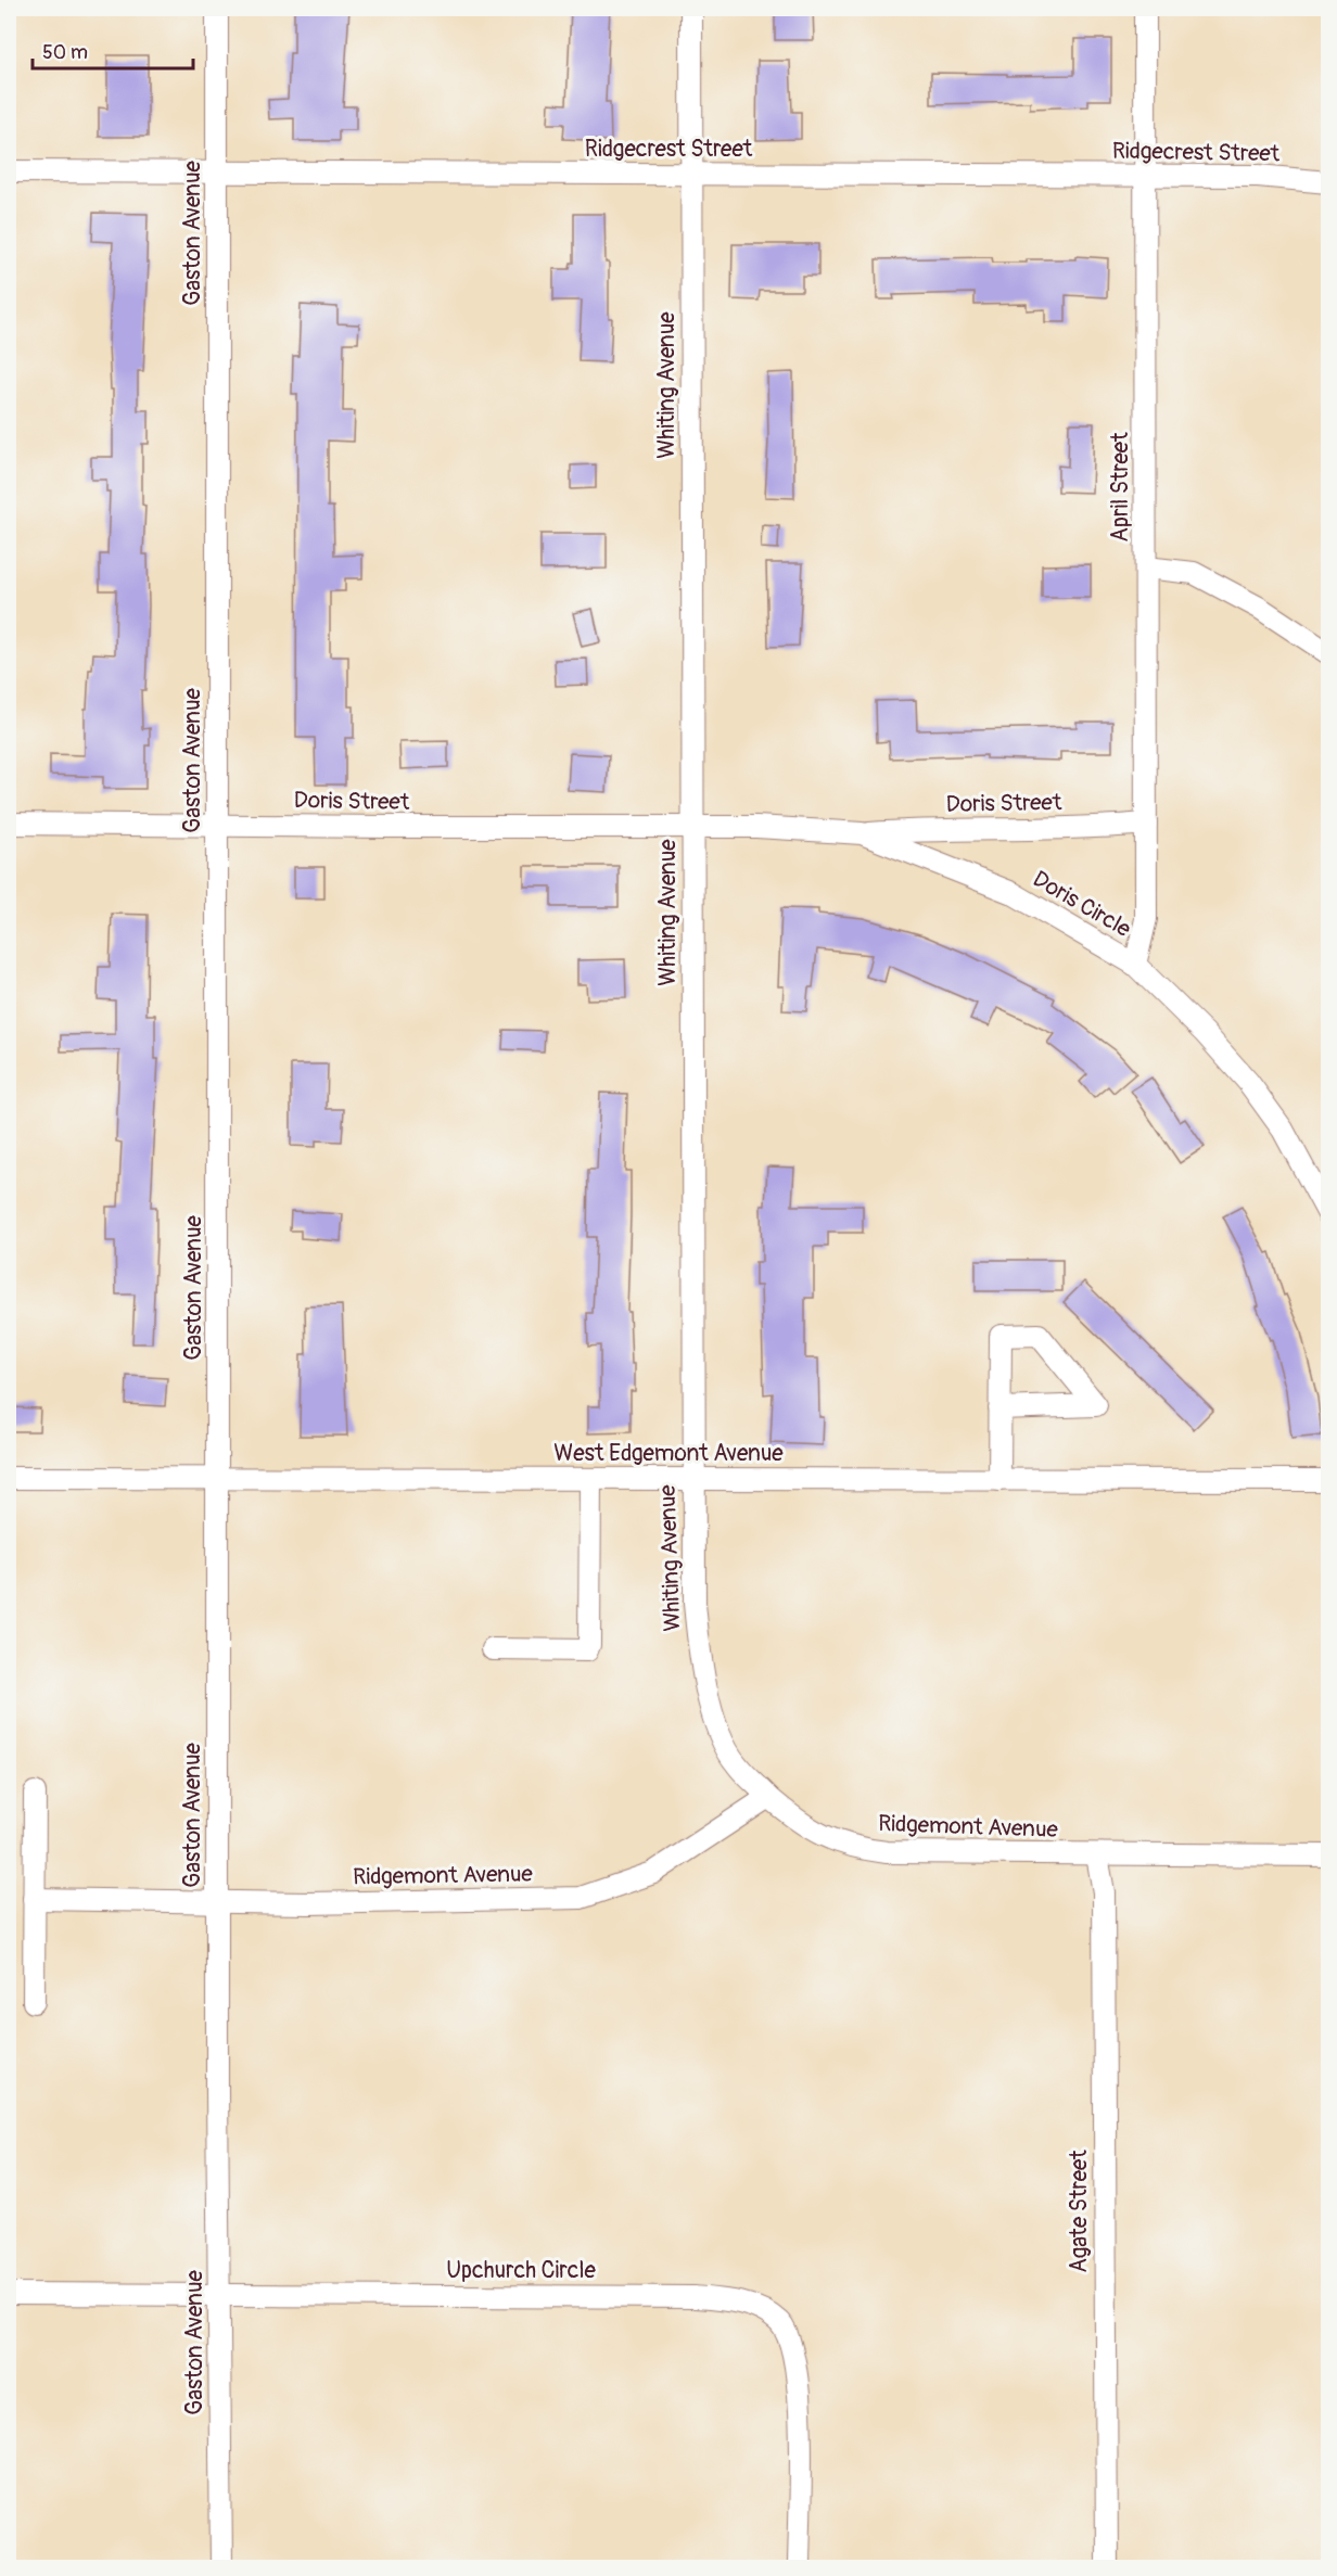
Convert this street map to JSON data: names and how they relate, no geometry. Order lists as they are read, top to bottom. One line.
{"streets":{"street":["Ridgecrest Street","Gaston Avenue","Whiting Avenue","April Street","Doris Street","Doris Circle","West Edgemont Avenue","Ridgemont Avenue","Agate Street","Upchurch Circle"]},"crossings":[["Ridgecrest Street","Gaston Avenue"],["Ridgecrest Street","Whiting Avenue"],["Ridgecrest Street","April Street"],["Gaston Avenue","Doris Street"],["Gaston Avenue","West Edgemont Avenue"],["Gaston Avenue","Ridgemont Avenue"],["Gaston Avenue","Upchurch Circle"],["Whiting Avenue","Doris Street"],["Whiting Avenue","Doris Circle"],["Whiting Avenue","West Edgemont Avenue"],["Whiting Avenue","Ridgemont Avenue"],["April Street","Doris Street"],["April Street","Doris Circle"],["Doris Street","Doris Circle"],["Ridgemont Avenue","Agate Street"]],"scale_bar":"50 m"}
